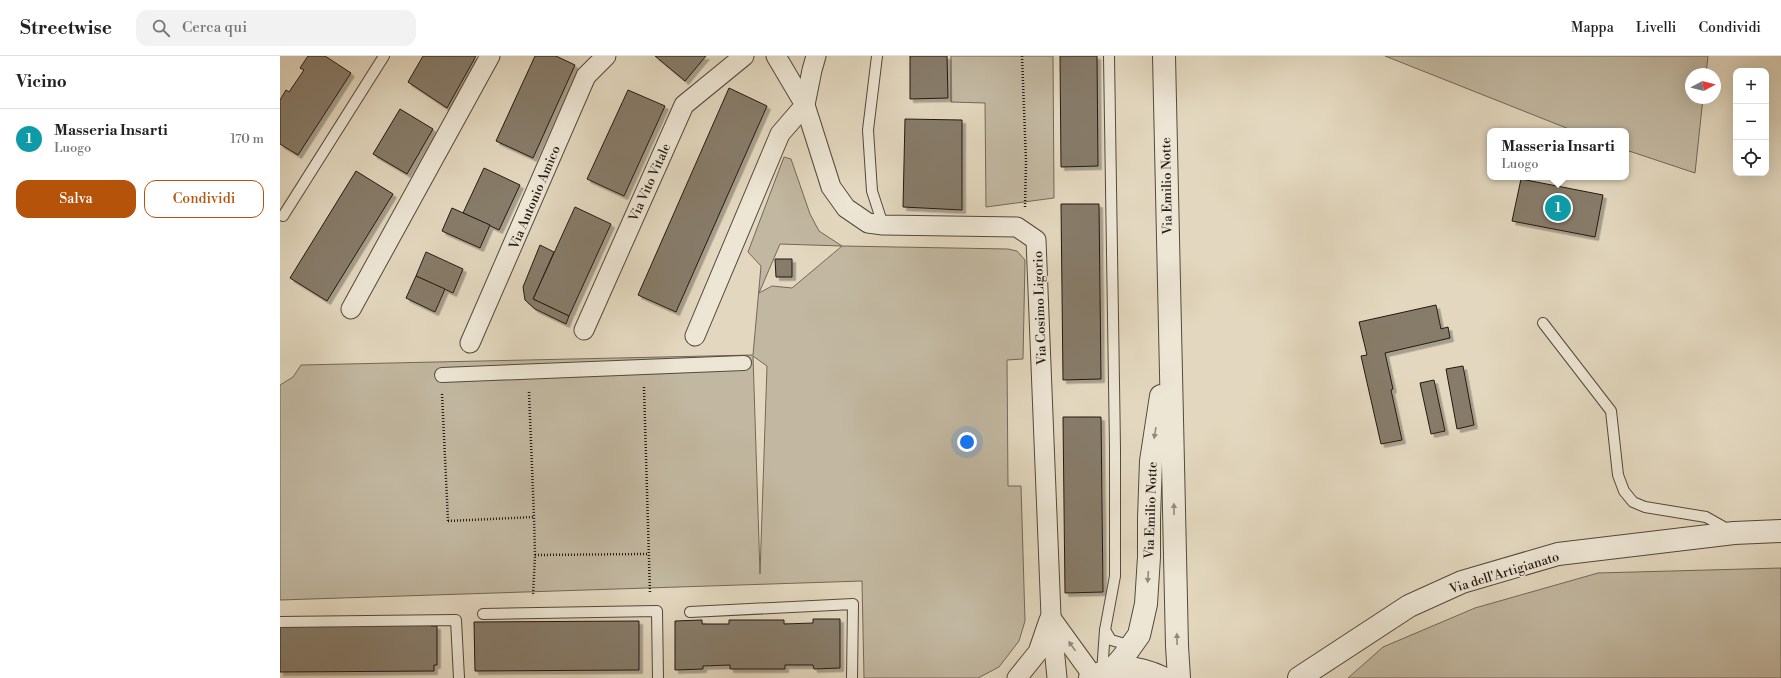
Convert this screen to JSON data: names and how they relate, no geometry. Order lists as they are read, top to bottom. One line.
{"streets":{"street":["Via Vito Vitale","Via Emilio Notte","Via Antonio Amico","Via Cosimo Ligorio","Via dell'Artigianato"]},"north":"right","page":{"header":"Streetwise","search":"Cerca qui","nav":["Mappa","Livelli","Condividi"],"heading":"Vicino","map_buttons":["+","−"],"list":[{"mark":"1","name":"Masseria Insarti","note":"Luogo","value":"170 m"}],"popup":["Masseria Insarti","Luogo"],"buttons":["Salva","Condividi"],"pins":"1"}}
